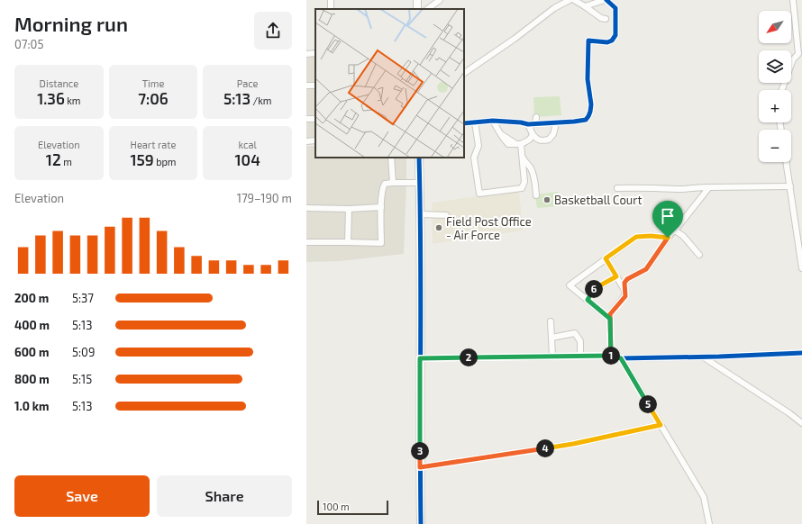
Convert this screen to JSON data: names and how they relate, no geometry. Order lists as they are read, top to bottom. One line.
{"places":["Basketball Court","Field Post Office - Air Force"],"scale_bar":"100 m","north":"bottom left","page":{"heading":["Morning run","07:05"],"map_buttons":["+","−"],"stats":[["Distance","1.36 km"],["Time","7:06"],["Pace","5:13 /km"],["Elevation","12 m"],["Heart rate","159 bpm"],["kcal","104"]],"chart":["Elevation","179–190 m"],"pins":["6","1","2","5","4","3"],"list":[{"name":"200 m","note":"5:37"},{"name":"400 m","note":"5:13"},{"name":"600 m","note":"5:09"},{"name":"800 m","note":"5:15"},{"name":"1.0 km","note":"5:13"}],"buttons":["Save","Share"],"scale":"100 m"}}
